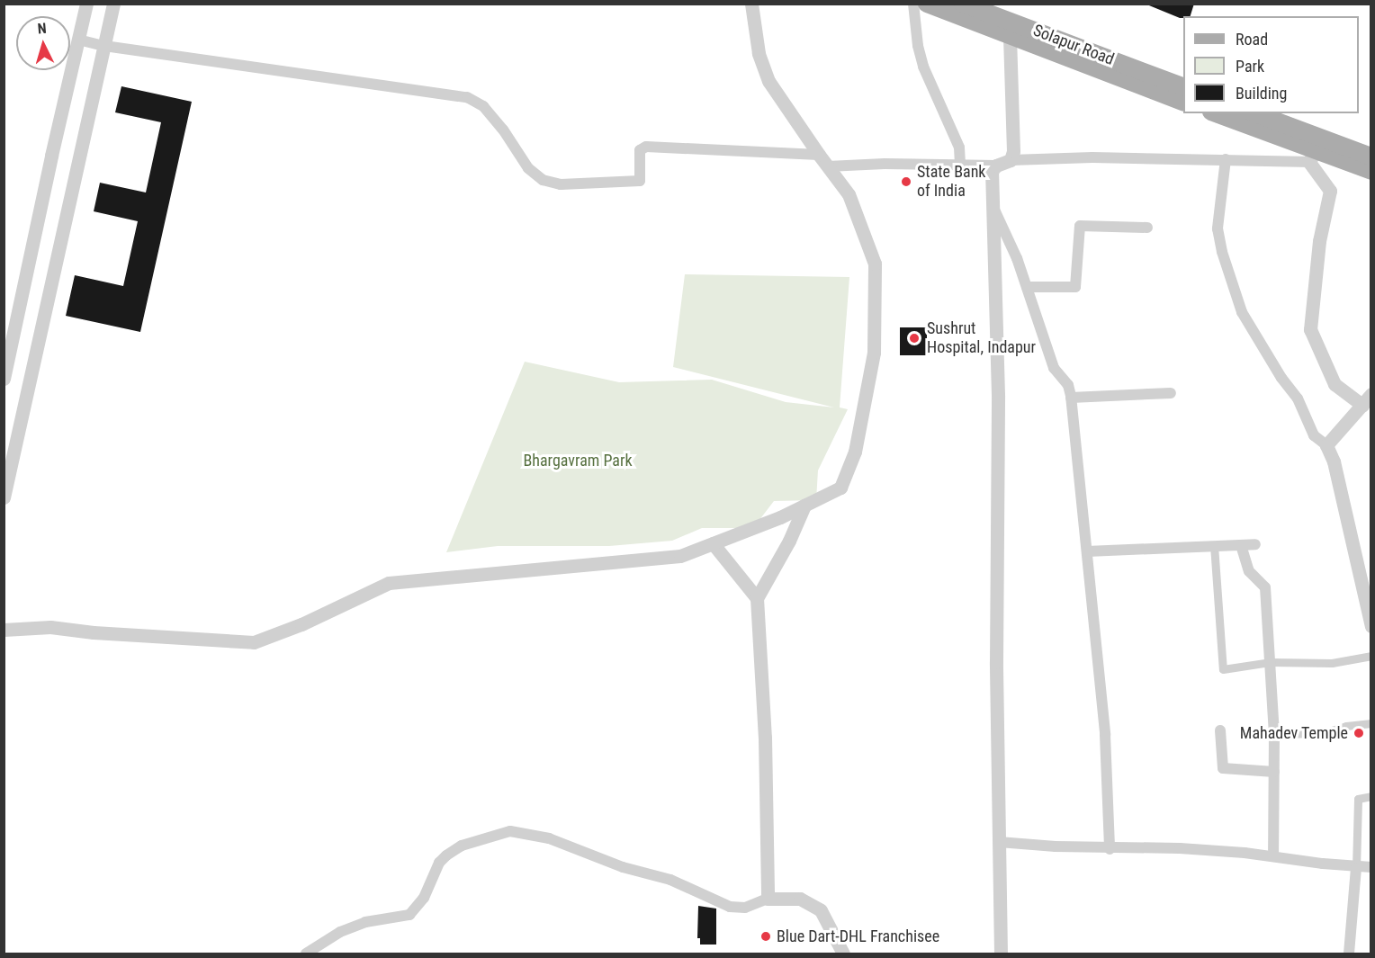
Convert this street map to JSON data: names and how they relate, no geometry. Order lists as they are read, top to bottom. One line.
{"streets":{"main road":["Solapur Road"]},"parks":["Bhargavram Park"],"places":["State Bank of India","Sushrut Hospital, Indapur","Mahadev Temple","Blue Dart-DHL Franchisee"],"legend":["Road","Park","Building"],"north":"top"}
